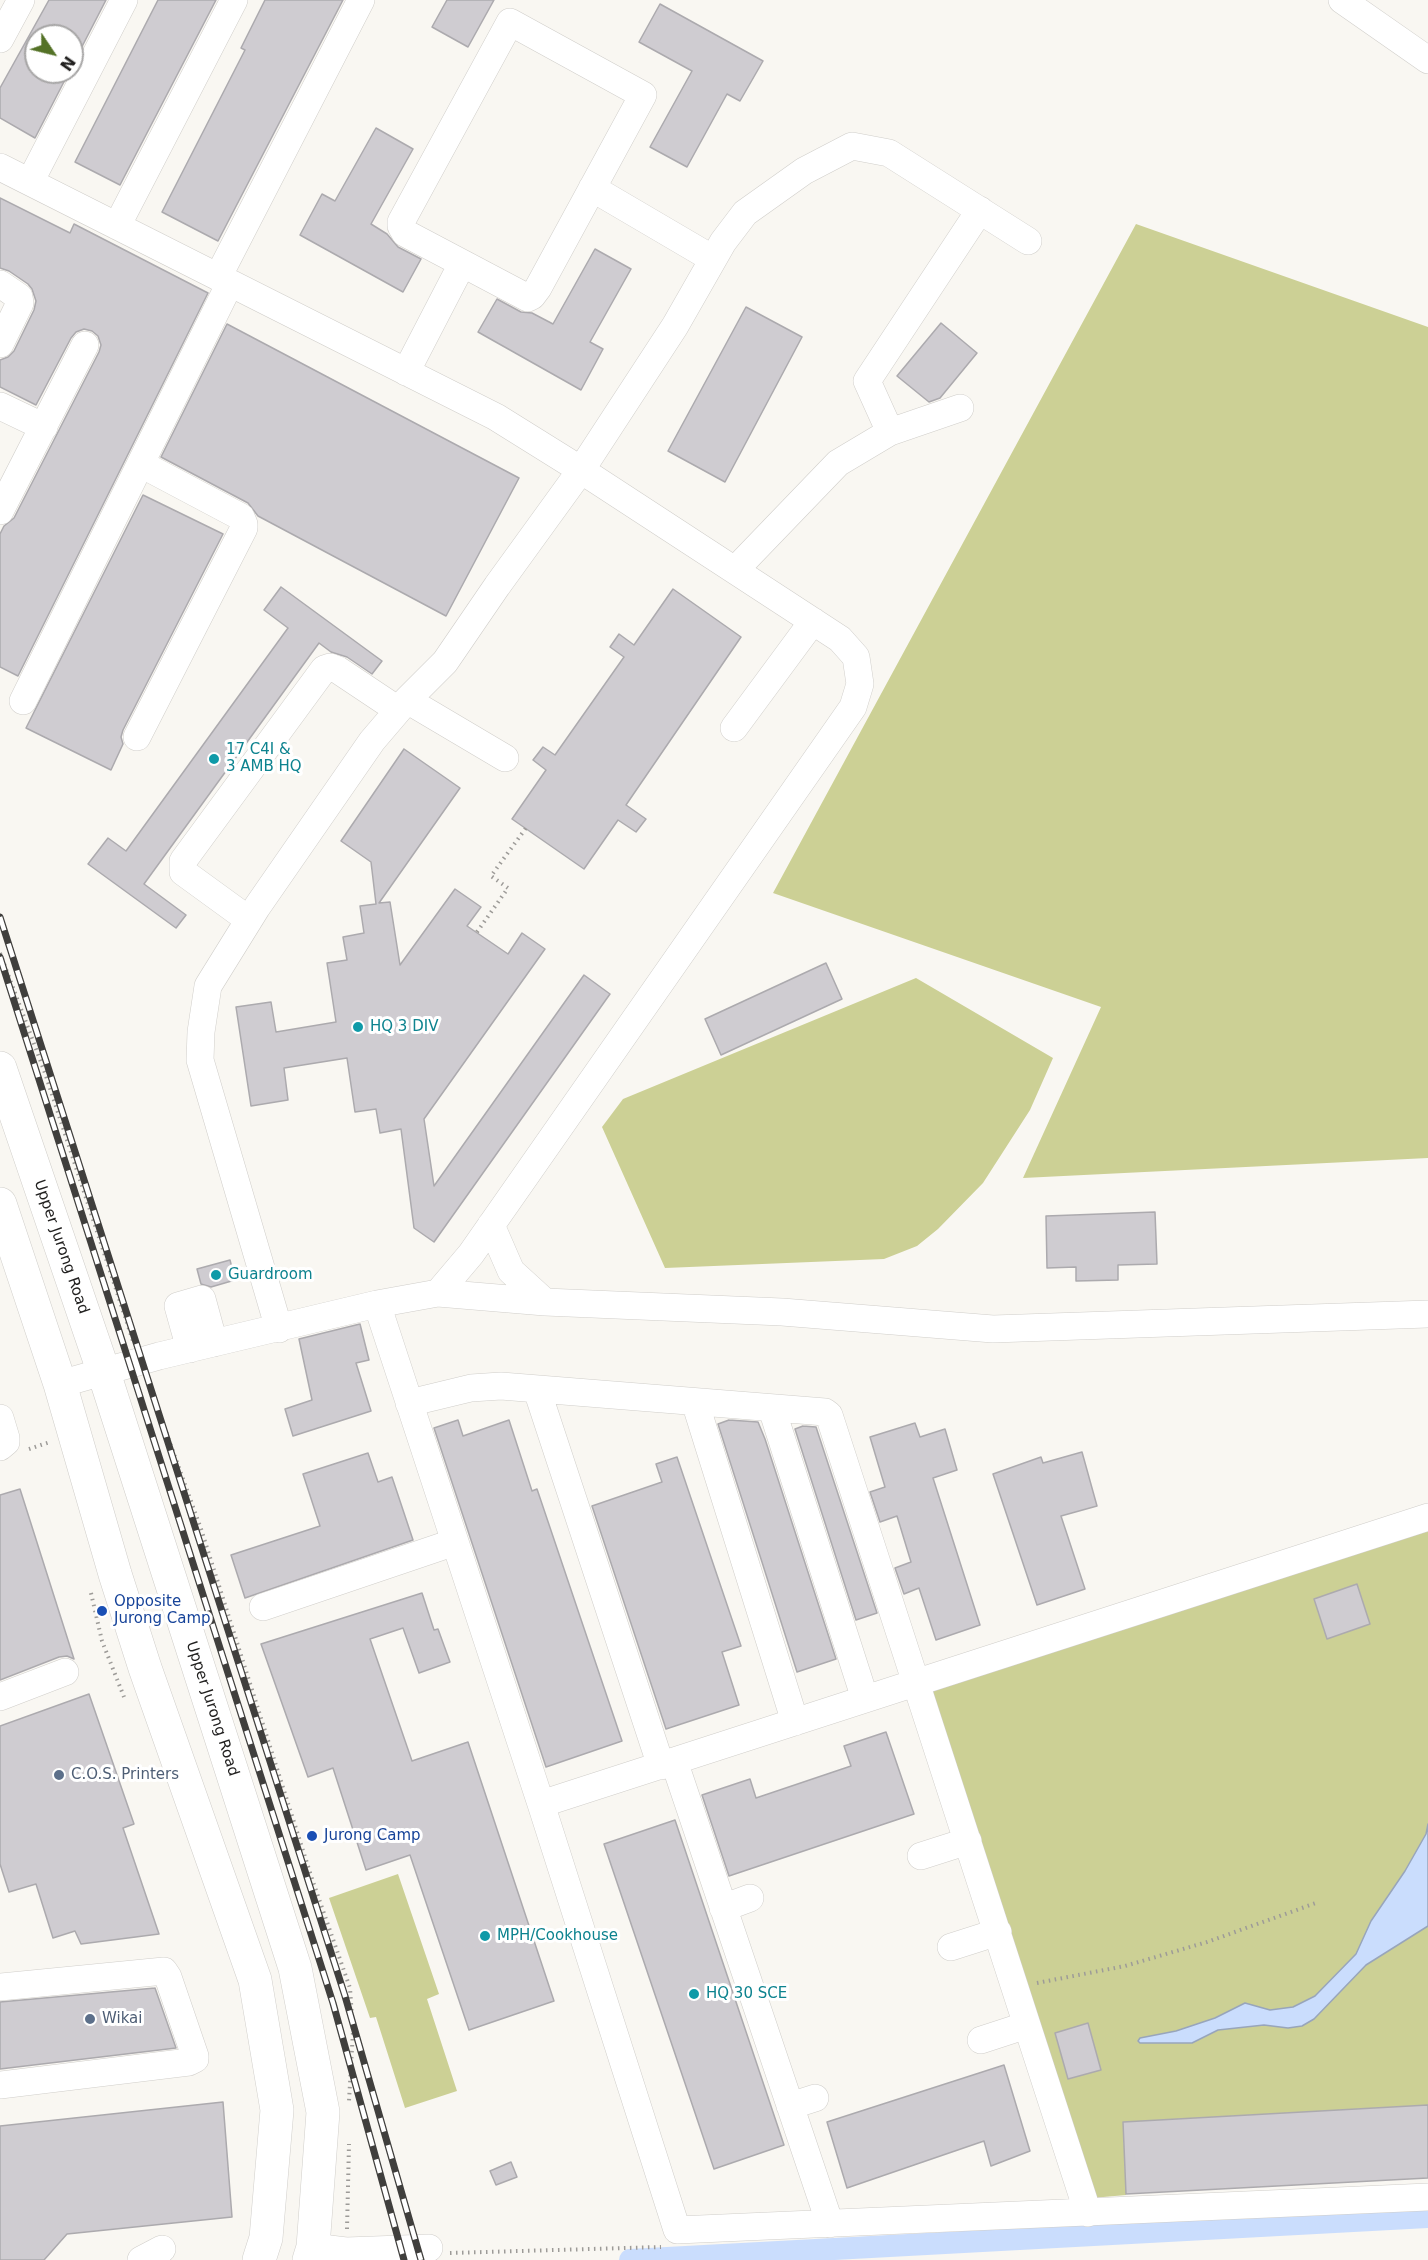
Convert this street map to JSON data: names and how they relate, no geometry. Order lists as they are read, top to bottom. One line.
{"streets":{"main road":["Upper Jurong Road"]},"places":["17 C4I & 3 AMB HQ","HQ 3 DIV","Guardroom","Opposite Jurong Camp","C.O.S. Printers","Jurong Camp","MPH/Cookhouse","HQ 30 SCE","Wikai"],"north":"bottom right"}
